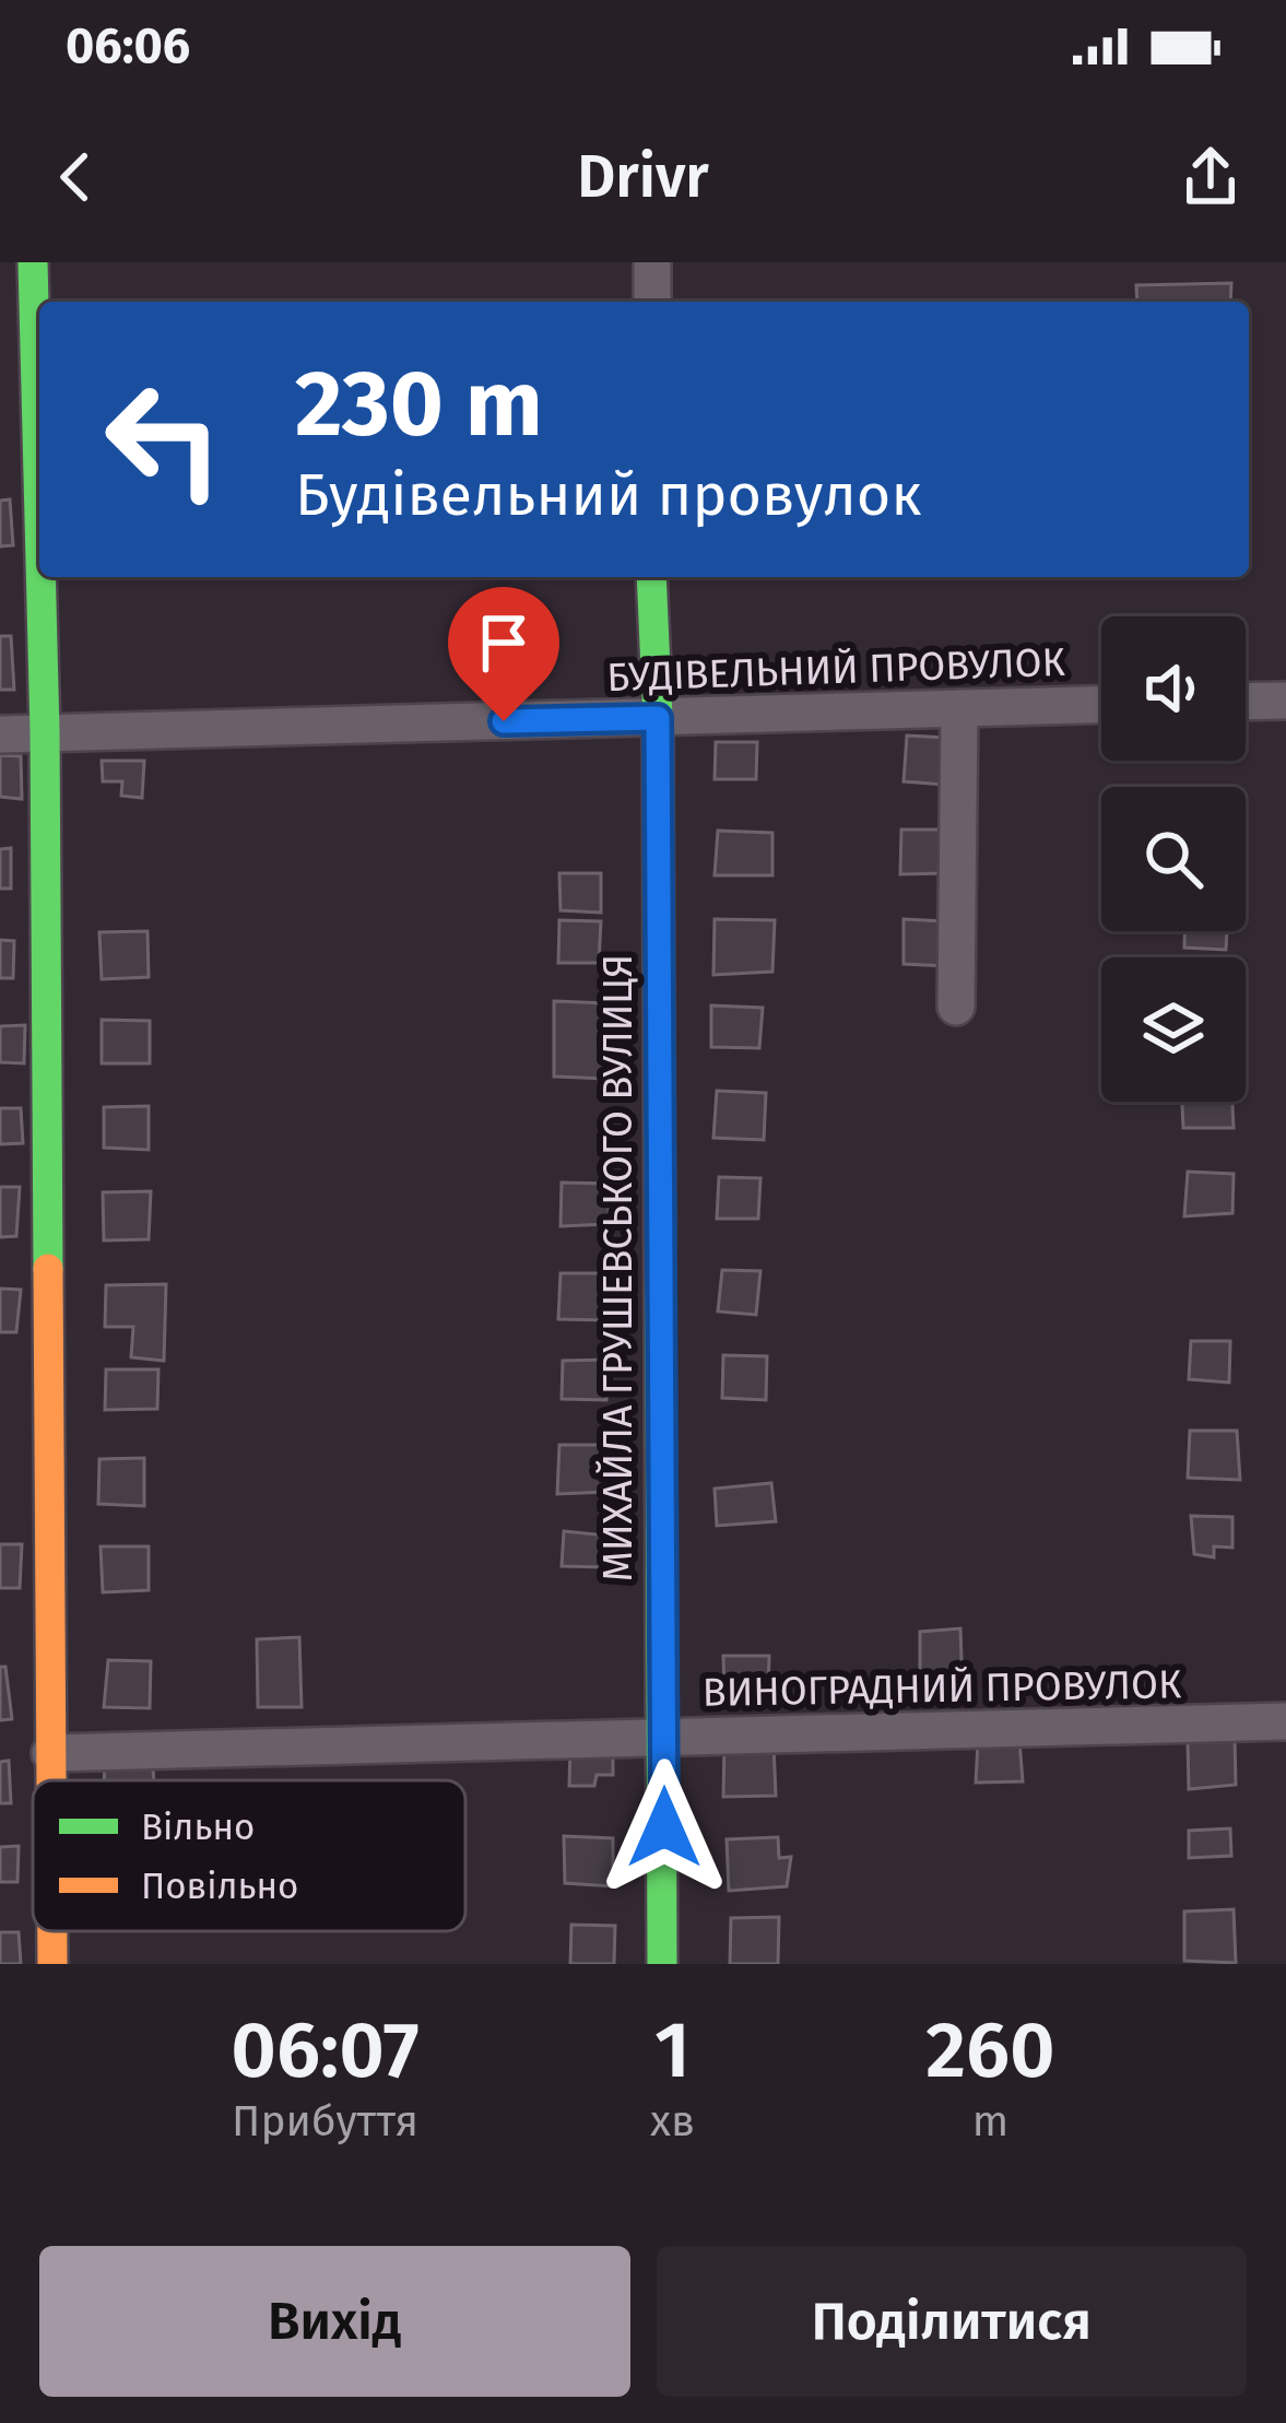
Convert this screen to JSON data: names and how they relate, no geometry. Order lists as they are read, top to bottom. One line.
{"streets":{"street":["БУДІВЕЛЬНИЙ ПРОВУЛОК","МИХАЙЛА ГРУШЕВСЬКОГО ВУЛИЦЯ","ВИНОГРАДНИЙ ПРОВУЛОК"]},"crossings":[["БУДІВЕЛЬНИЙ ПРОВУЛОК","МИХАЙЛА ГРУШЕВСЬКОГО ВУЛИЦЯ"],["МИХАЙЛА ГРУШЕВСЬКОГО ВУЛИЦЯ","ВИНОГРАДНИЙ ПРОВУЛОК"]],"legend":["Вільно","Повільно"],"page":{"status":"06:06","header":"Drivr","turn":["230 m","Будівельний провулок"],"eta":["06:07","Прибуття","1","хв","260","m"],"buttons":["Вихід","Поділитися"]}}
